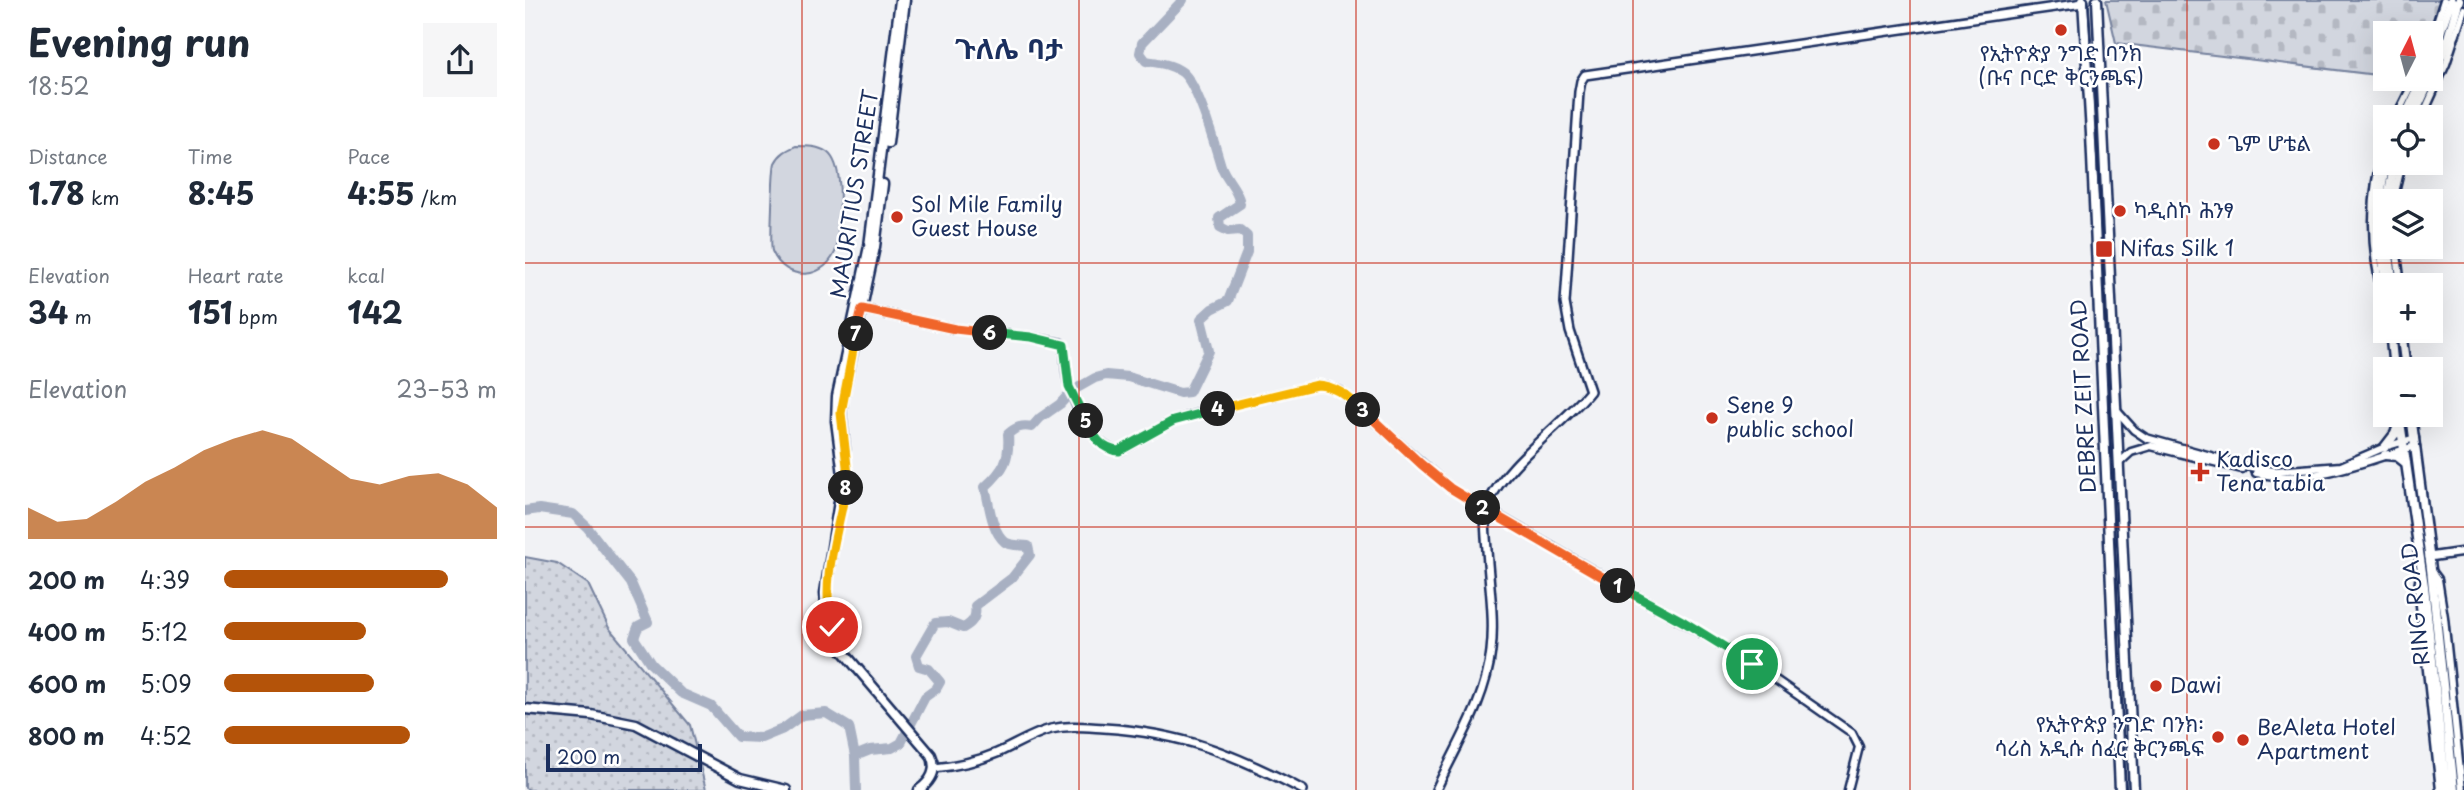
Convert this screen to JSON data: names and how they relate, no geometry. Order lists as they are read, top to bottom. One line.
{"streets":{"main road":["MAURITIUS STREET","DEBRE ZEIT ROAD","RING ROAD"]},"districts":["ጉለሌ ባታ"],"places":{"other":["የኢትዮጵያ ንግድ ባንክ (ቡና ቦርድ ቅርንጫፍ)","ጌም ሆቴል","ካዲስኮ ሕንፃ","Sol Mile Family Guest House","Sene 9 public school","Dawi","የኢትዮጵያ ንግድ ባንክ፡ ሳሪስ አዲሱ ሰፈር ቅርንጫፍ","BeAleta Hotel Apartment"],"transit":["Nifas Silk 1"],"health":["Kadisco Tena tabia"]},"scale_bar":"200 m","north":"top","page":{"heading":["Evening run","18:52"],"map_buttons":["+","−"],"stats":[["Distance","1.78 km"],["Time","8:45"],["Pace","4:55 /km"],["Elevation","34 m"],["Heart rate","151 bpm"],["kcal","142"]],"pins":["6","7","4","3","5","8","2","1"],"chart":["Elevation","23–53 m"],"list":[{"name":"200 m","note":"4:39"},{"name":"400 m","note":"5:12"},{"name":"600 m","note":"5:09"},{"name":"800 m","note":"4:52"}],"scale":"200 m"}}
